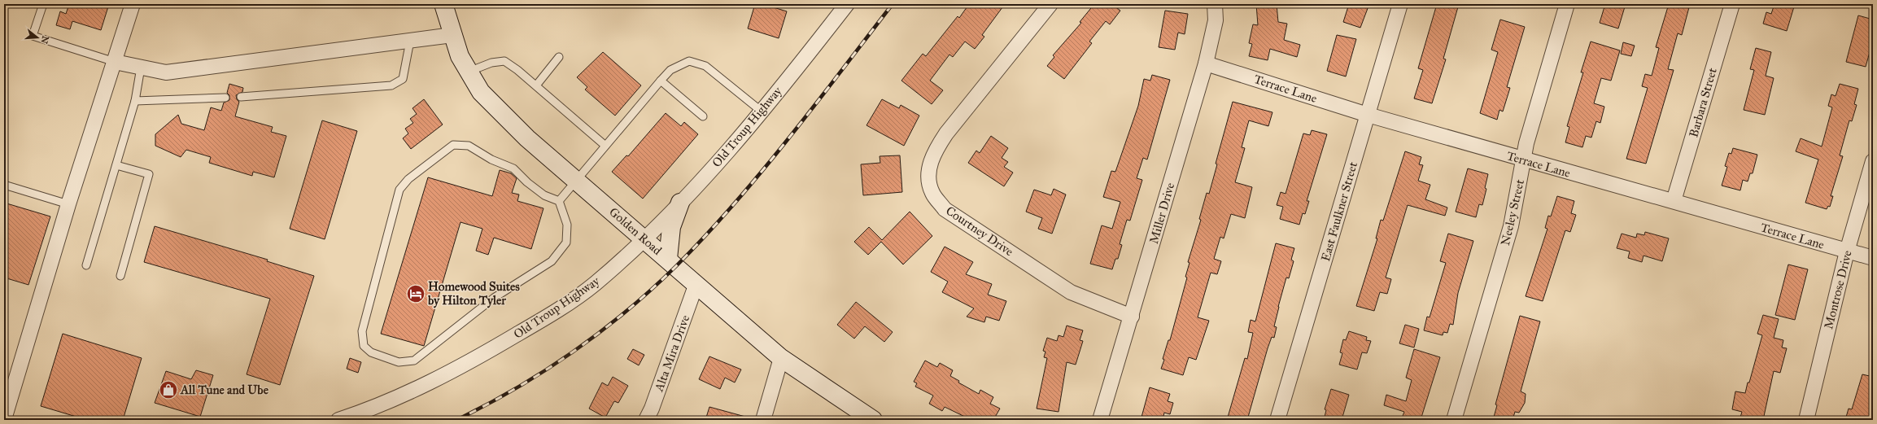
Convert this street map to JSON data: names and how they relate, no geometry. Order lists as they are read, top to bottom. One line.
{"streets":{"street":["Terrace Lane","Barbara Street","Old Troup Highway","East Faulkner Street","Neeley Street","Miller Drive","Golden Road","Courtney Drive","Montrose Drive","Alta Mira Drive"]},"crossings":[["Terrace Lane","Barbara Street"],["Terrace Lane","East Faulkner Street"],["Terrace Lane","Neeley Street"],["Terrace Lane","Miller Drive"],["Terrace Lane","Montrose Drive"],["Old Troup Highway","Golden Road"],["Miller Drive","Courtney Drive"],["Golden Road","Alta Mira Drive"]],"places":{"hotel":["Homewood Suites by Hilton Tyler"],"shop":["All Tune and Ube"]},"north":"right"}
